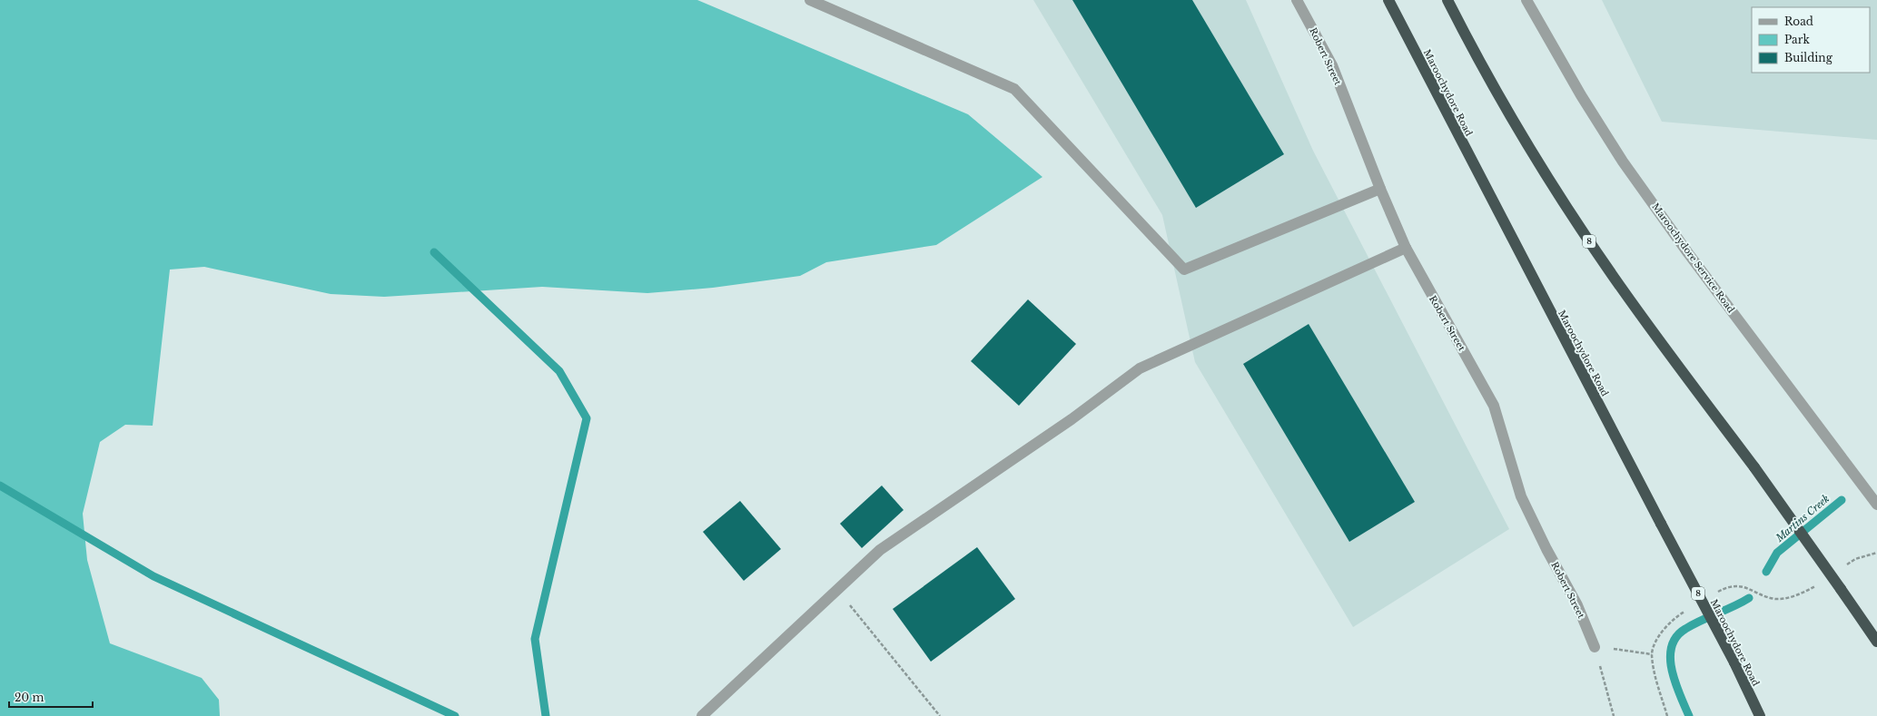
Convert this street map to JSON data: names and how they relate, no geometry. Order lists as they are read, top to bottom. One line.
{"streets":{"highway":["Maroochydore Road","8"],"street":["Robert Street","Maroochydore Service Road"]},"water":["Martins Creek"],"legend":["Road","Park","Building"],"scale_bar":"20 m"}
